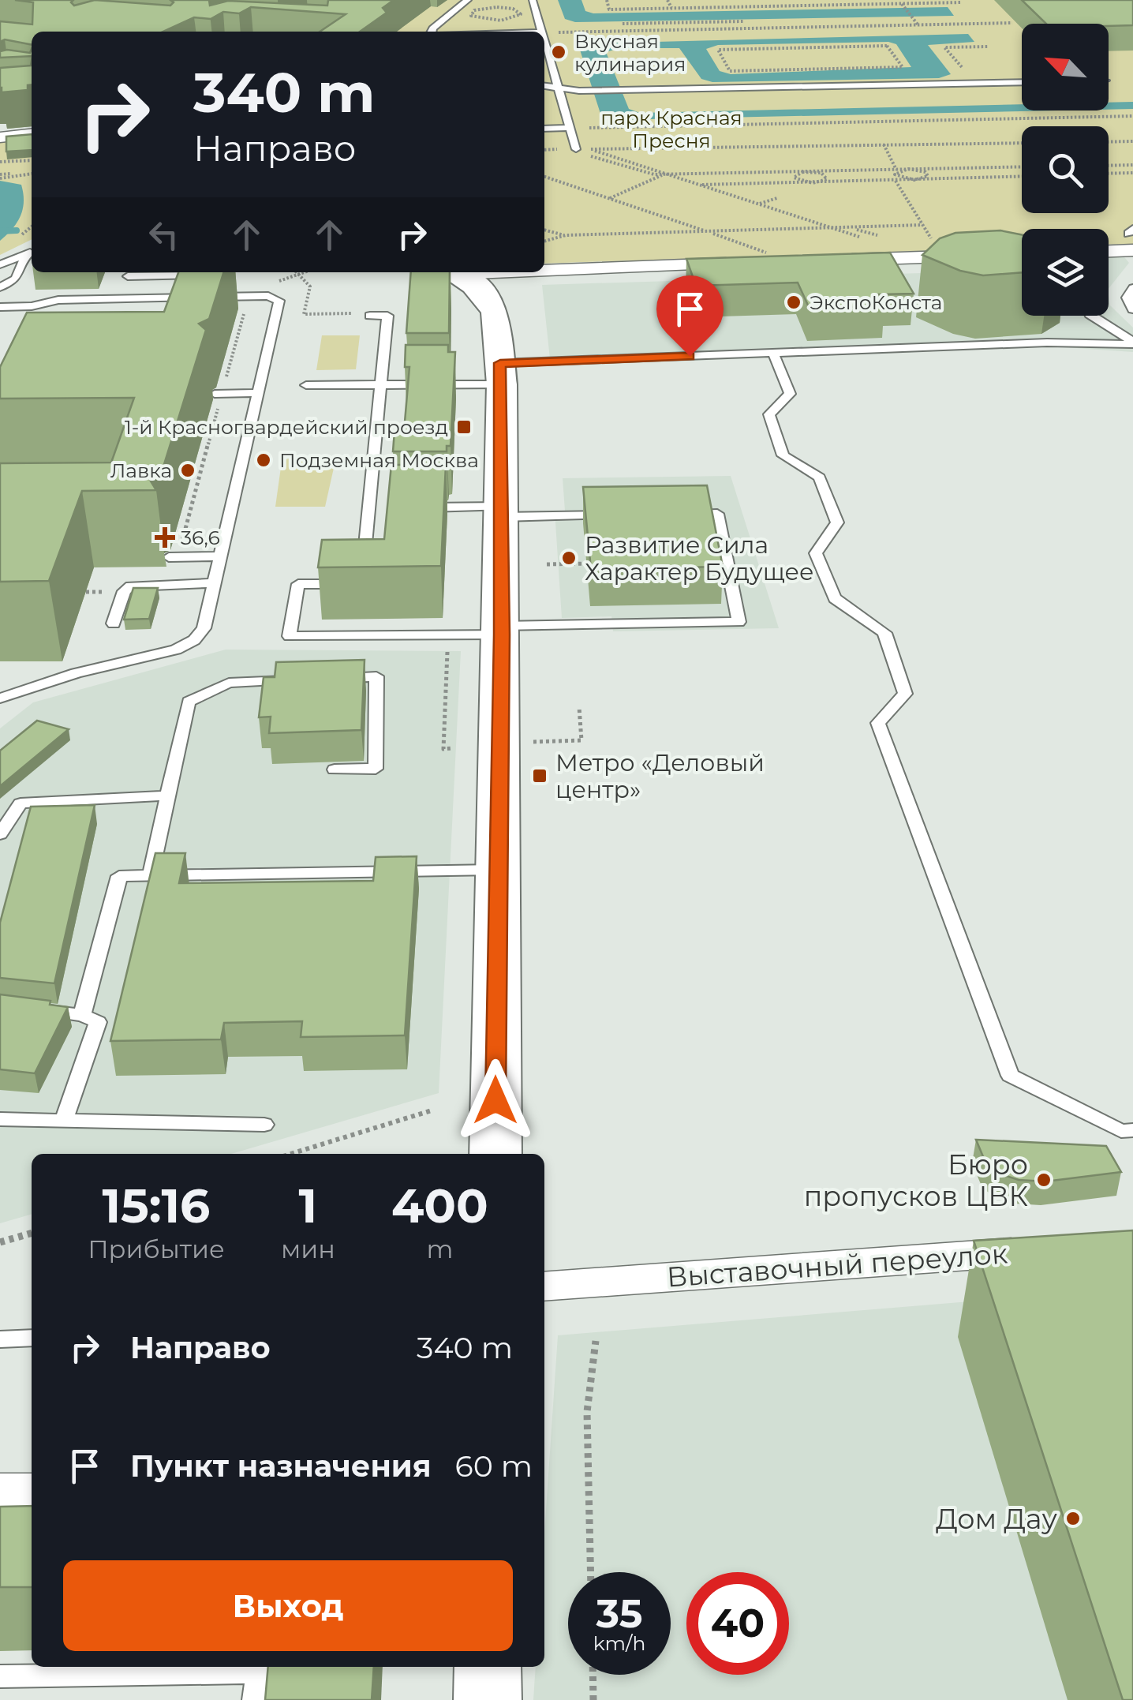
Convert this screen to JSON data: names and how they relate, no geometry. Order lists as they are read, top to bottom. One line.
{"streets":{"street":["Выставочный переулок"]},"parks":["парк Красная Пресня"],"places":{"other":["Вкусная кулинария","ЭкспоКонста","Подземная Москва","Лавка","Развитие Сила Характер Будущее","Бюро пропусков ЦВК","Дом Дау"],"transit":["1-й Красногвардейский проезд","Метро «Деловый центр»"],"health":["36,6"]},"north":"top left","page":{"turn":["340 m","Направо"],"eta":["15:16","Прибытие","1","мин","400","m"],"list":[{"name":"Направо","value":"340 m"},{"name":"Пункт назначения","value":"60 m"}],"buttons":"Выход","speed":"35 km/h","limit":"40"}}
